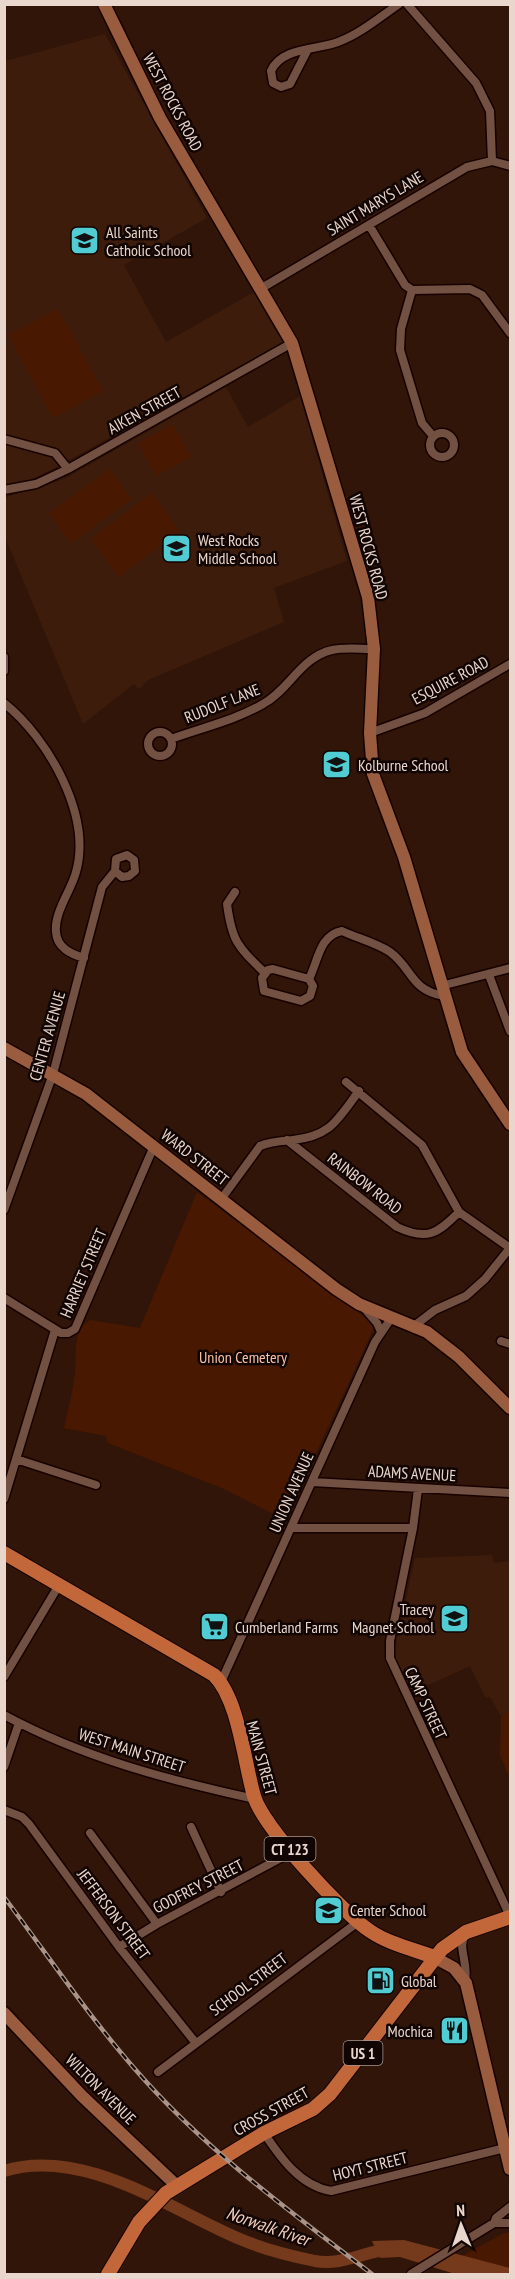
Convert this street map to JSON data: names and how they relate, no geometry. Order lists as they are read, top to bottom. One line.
{"streets":{"main road":["WEST ROCKS ROAD","WARD STREET","MAIN STREET","CT 123","US 1","WILTON AVENUE","CROSS STREET"],"street":["SAINT MARYS LANE","AIKEN STREET","ESQUIRE ROAD","RUDOLF LANE","CENTER AVENUE","RAINBOW ROAD","HARRIET STREET","ADAMS AVENUE","UNION AVENUE","CAMP STREET","WEST MAIN STREET","GODFREY STREET","JEFFERSON STREET","SCHOOL STREET","HOYT STREET"]},"crossings":[["WEST ROCKS ROAD","SAINT MARYS LANE"],["WEST ROCKS ROAD","AIKEN STREET"],["WEST ROCKS ROAD","ESQUIRE ROAD"],["WEST ROCKS ROAD","RUDOLF LANE"],["CENTER AVENUE","WARD STREET"],["WARD STREET","HARRIET STREET"],["WARD STREET","UNION AVENUE"],["ADAMS AVENUE","UNION AVENUE"],["ADAMS AVENUE","CAMP STREET"],["UNION AVENUE","MAIN STREET"],["CAMP STREET","US 1"],["WEST MAIN STREET","MAIN STREET"],["MAIN STREET","GODFREY STREET"],["MAIN STREET","SCHOOL STREET"],["MAIN STREET","US 1"],["MAIN STREET","CROSS STREET"],["GODFREY STREET","JEFFERSON STREET"],["JEFFERSON STREET","SCHOOL STREET"],["US 1","CROSS STREET"],["WILTON AVENUE","CROSS STREET"],["CROSS STREET","HOYT STREET"]],"water":["Norwalk River"],"parks":["Union Cemetery"],"places":{"school or university":["All Saints Catholic School","West Rocks Middle School","Kolburne School","Tracey Magnet School","Center School"],"supermarket":["Cumberland Farms"],"fuel station":["Global"],"restaurant":["Mochica"]},"north":"top"}
